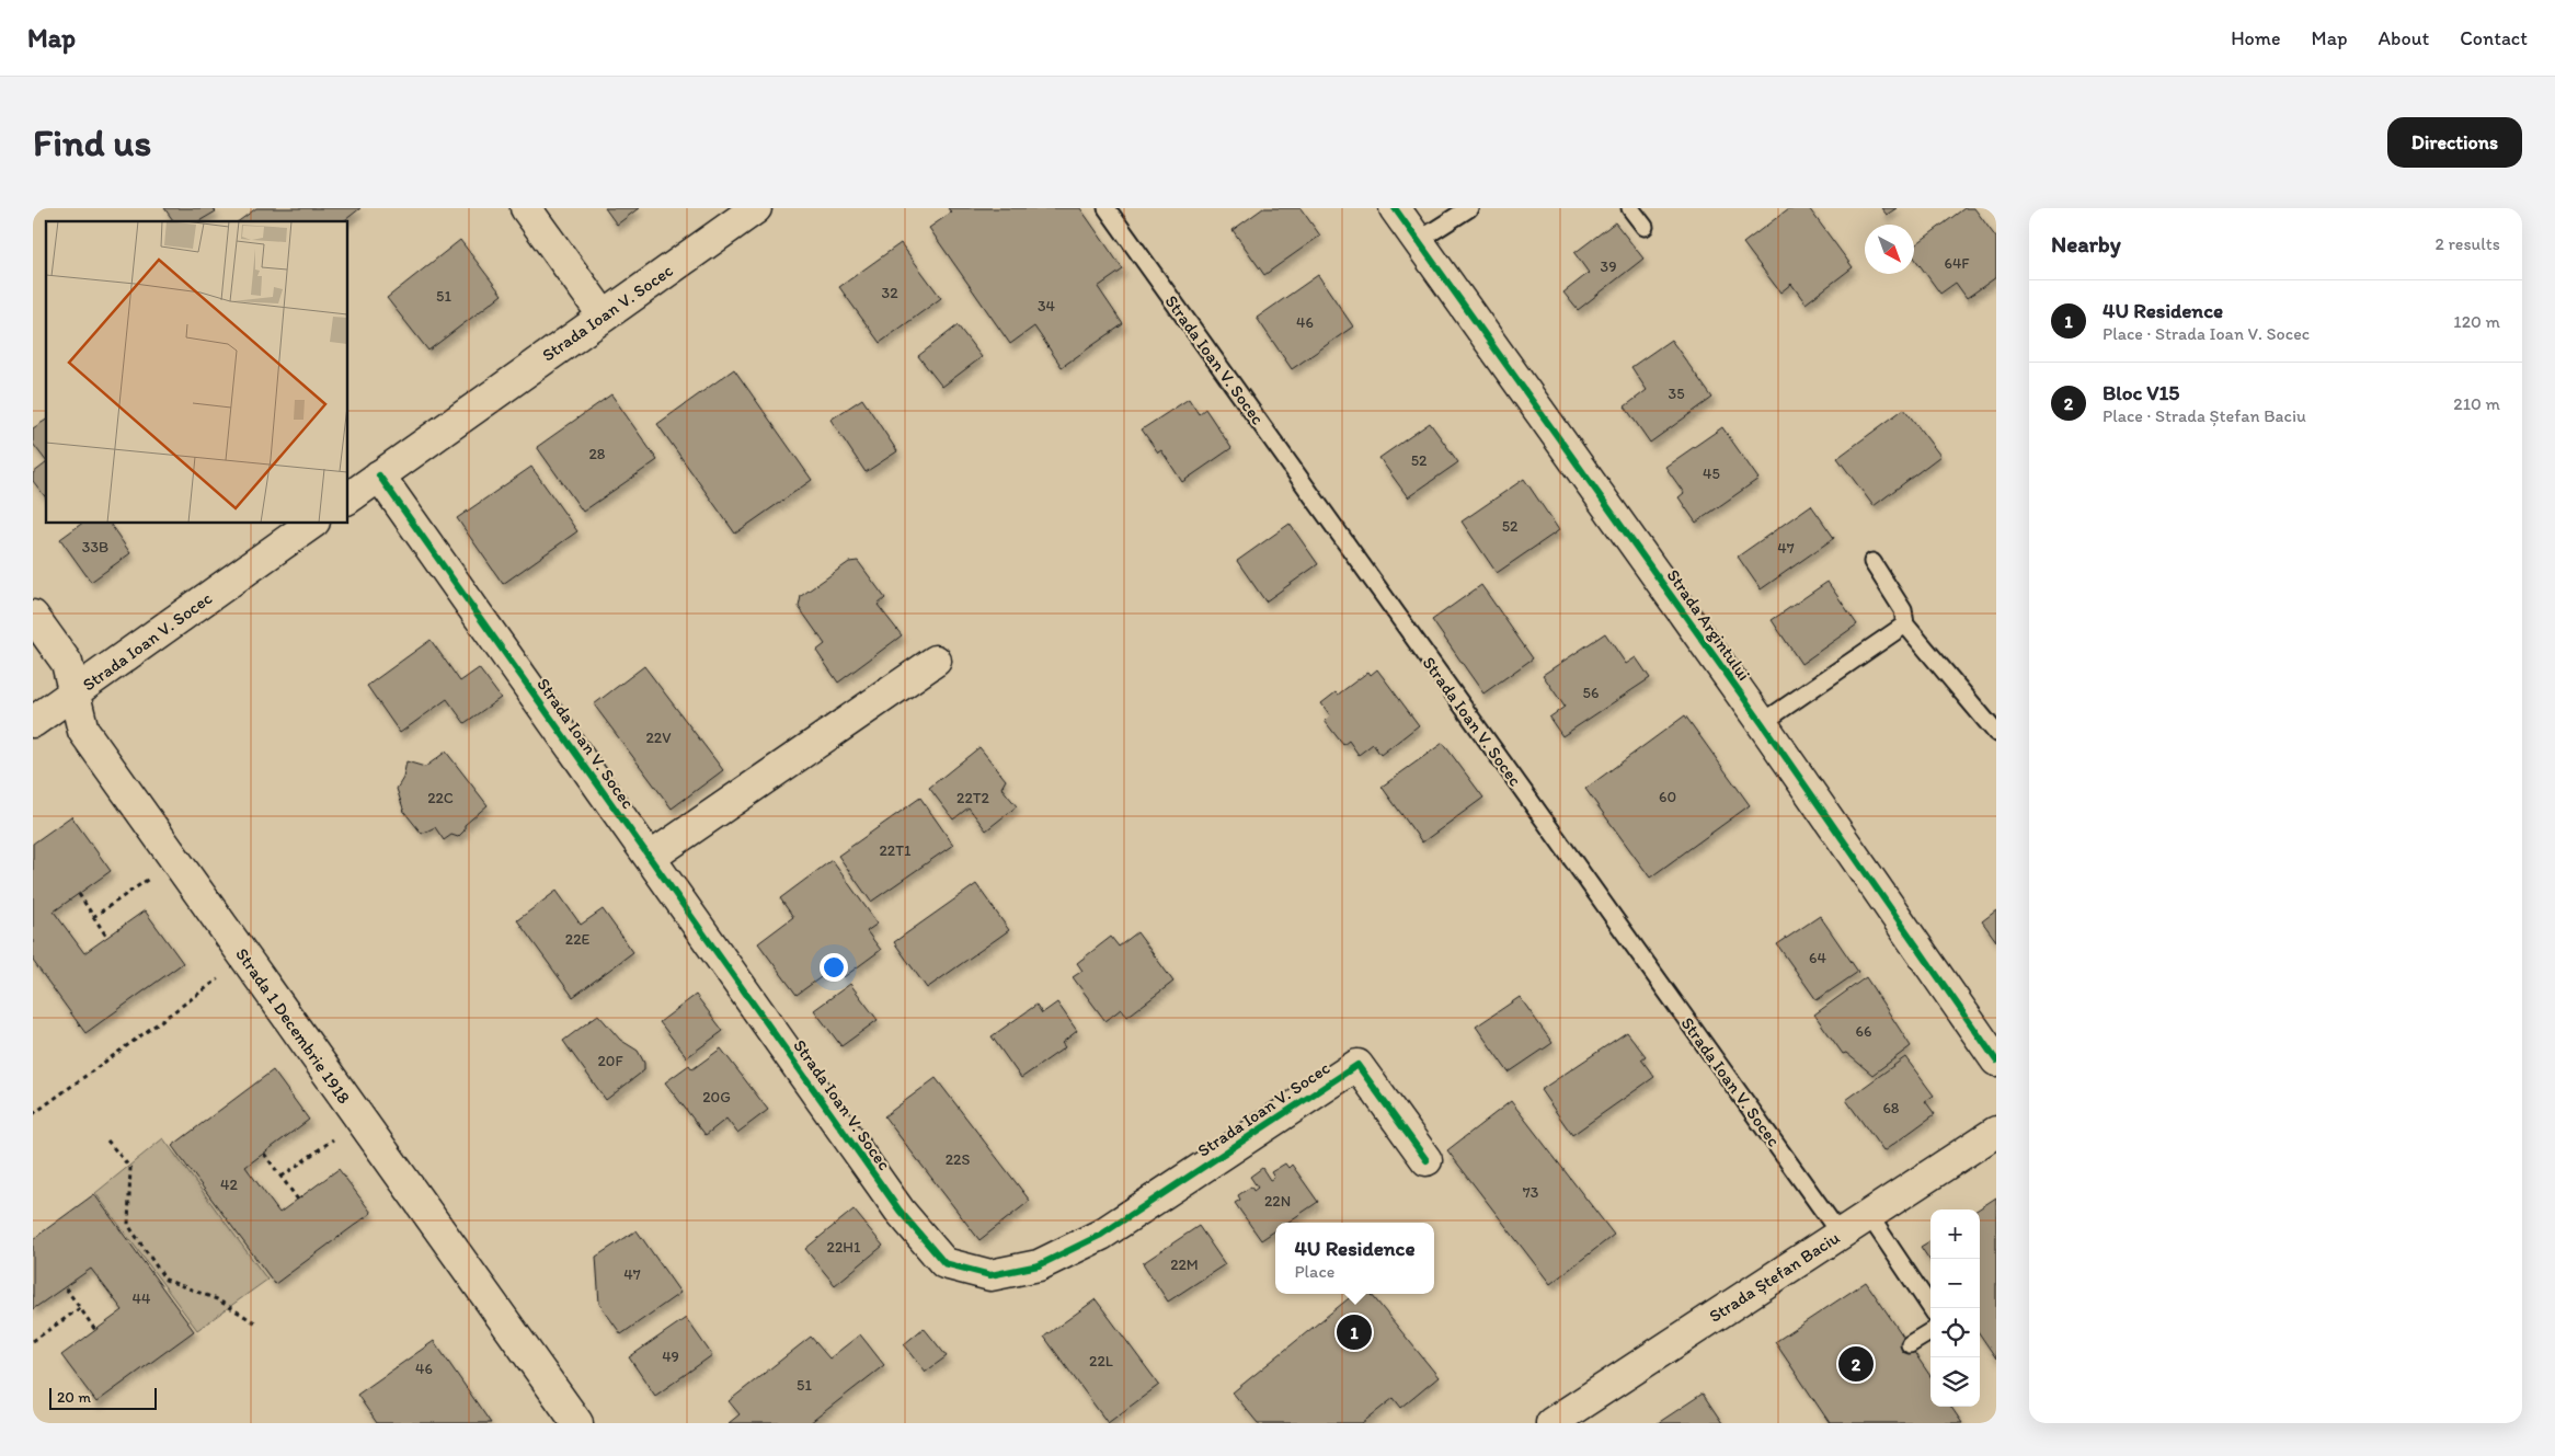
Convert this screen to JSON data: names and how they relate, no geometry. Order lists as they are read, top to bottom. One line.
{"streets":{"street":["Strada Ioan V. Socec","Strada Argintului","Strada 1 Decembrie 1918","Strada Ștefan Baciu"]},"crossings":[["Strada Ioan V. Socec","Strada 1 Decembrie 1918"],["Strada Ioan V. Socec","Strada Ștefan Baciu"]],"house_numbers":["64F","39","32","51","34","46","35","28","52","45","52","33B","47","56","22V","60","22C","22T2","22T1","22E","64","66","20F","20G","68","22S","42","73","22N","22H1","22M","47","44","49","22L","46","51"],"scale_bar":"20 m","north":"bottom right","page":{"header":"Map","nav":["Home","Map","About","Contact"],"buttons":"Directions","title":"Find us","heading":["Nearby","2 results"],"list":[{"mark":"1","name":"4U Residence","note":"Place · Strada Ioan V. Socec","value":"120 m"},{"mark":"2","name":"Bloc V15","note":"Place · Strada Ștefan Baciu","value":"210 m"}],"map_buttons":["+","−"],"popup":["4U Residence","Place"],"pins":["1","2"],"scale":"20 m"}}
